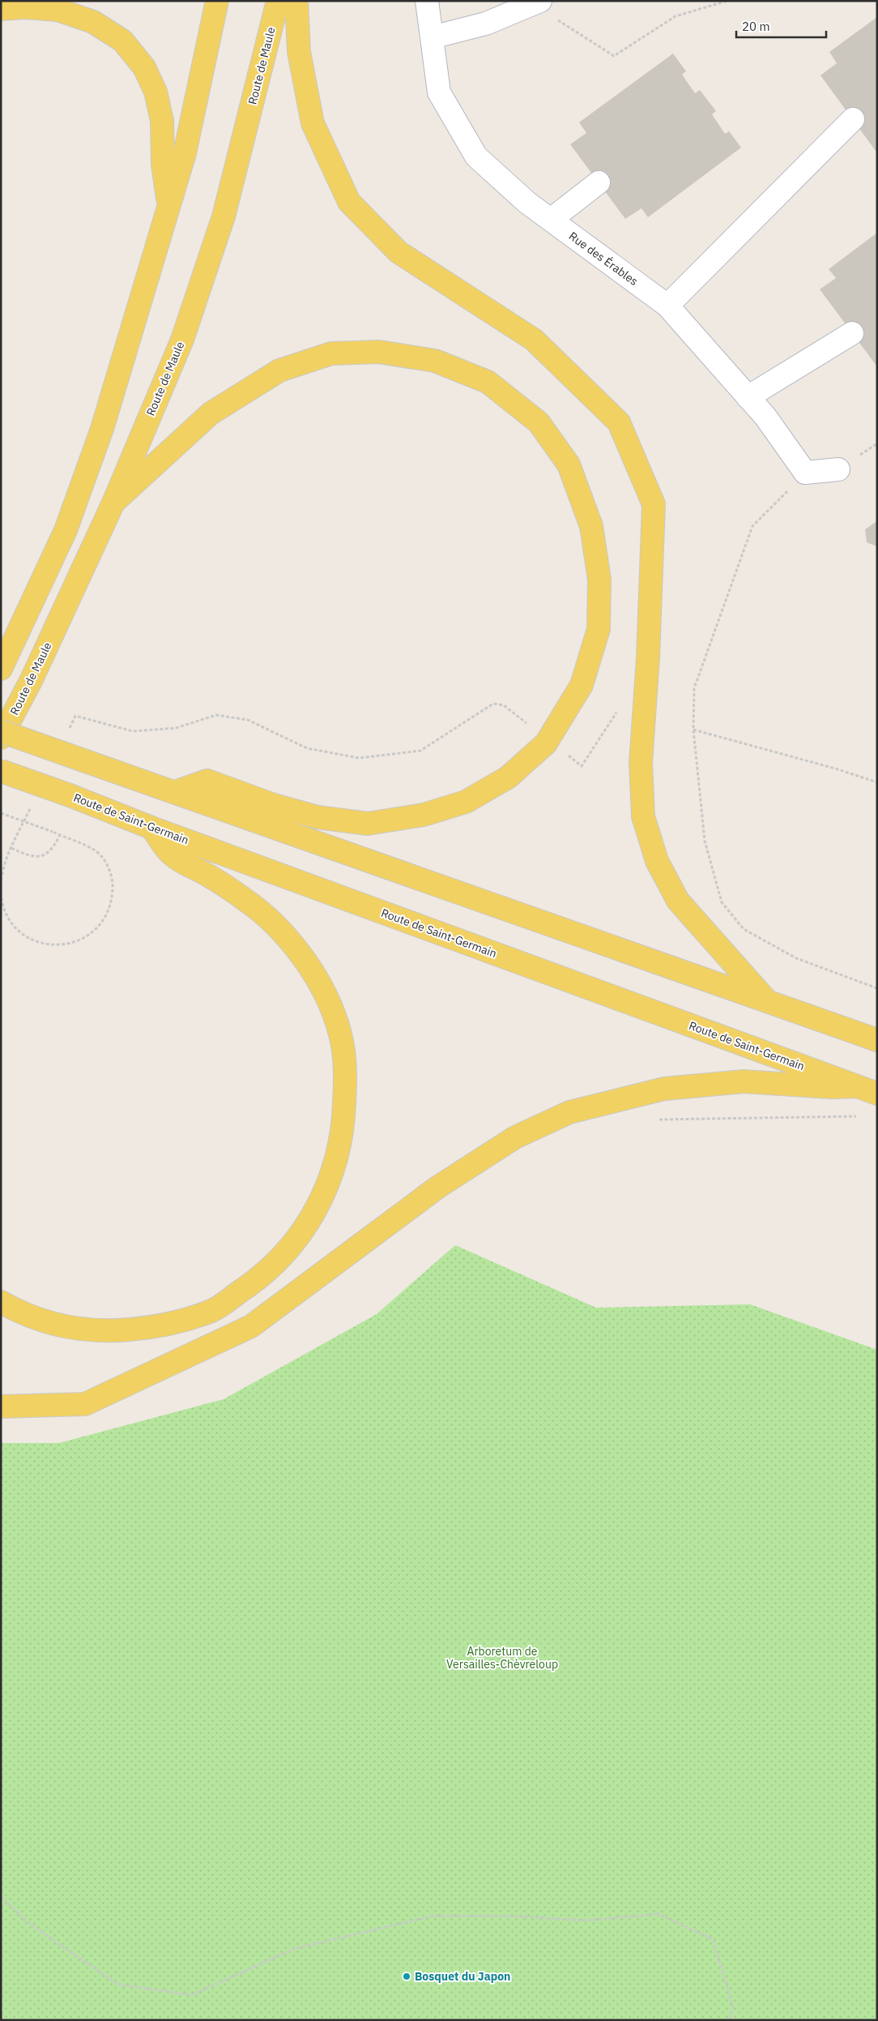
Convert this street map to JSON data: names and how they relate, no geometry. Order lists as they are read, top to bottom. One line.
{"streets":{"main road":["Route de Maule","Route de Saint-Germain"],"street":["Rue des Érables"]},"parks":["Arboretum de Versailles-Chèvreloup"],"places":["Bosquet du Japon"],"scale_bar":"20 m"}
